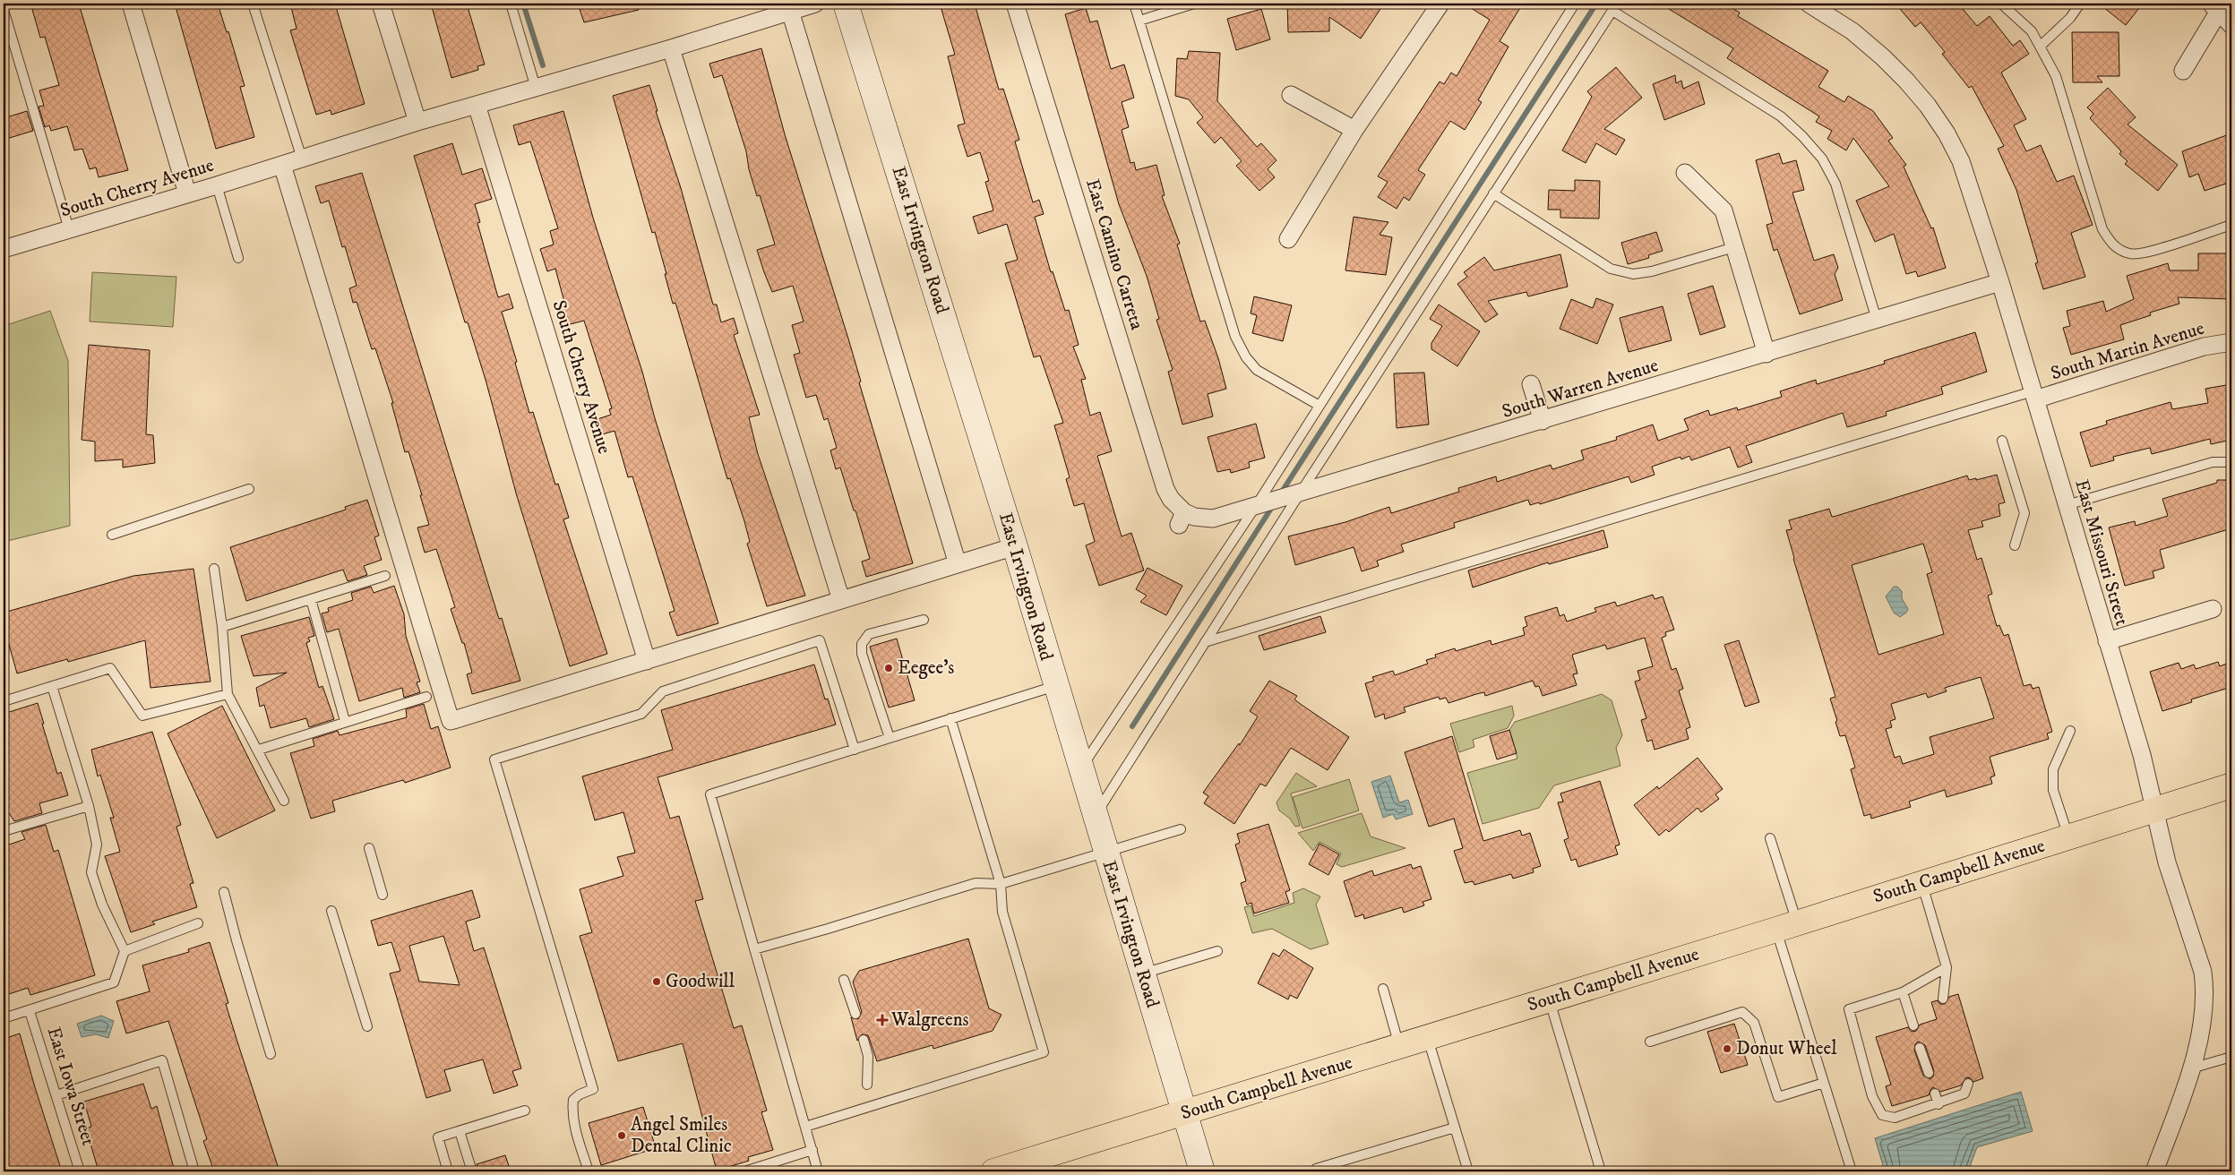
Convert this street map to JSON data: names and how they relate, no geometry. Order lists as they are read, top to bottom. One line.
{"streets":{"main road":["East Irvington Road","South Campbell Avenue"],"street":["South Cherry Avenue","East Camino Carreta","South Martin Avenue","South Warren Avenue","East Missouri Street"],"lane":["East Iowa Street"]},"crossings":[["East Irvington Road","South Campbell Avenue"],["East Camino Carreta","South Warren Avenue"],["South Martin Avenue","East Missouri Street"],["South Warren Avenue","East Missouri Street"],["East Missouri Street","South Campbell Avenue"]],"places":{"other":["Eegee's","Goodwill","Donut Wheel","Angel Smiles Dental Clinic"],"health":["Walgreens"]}}
